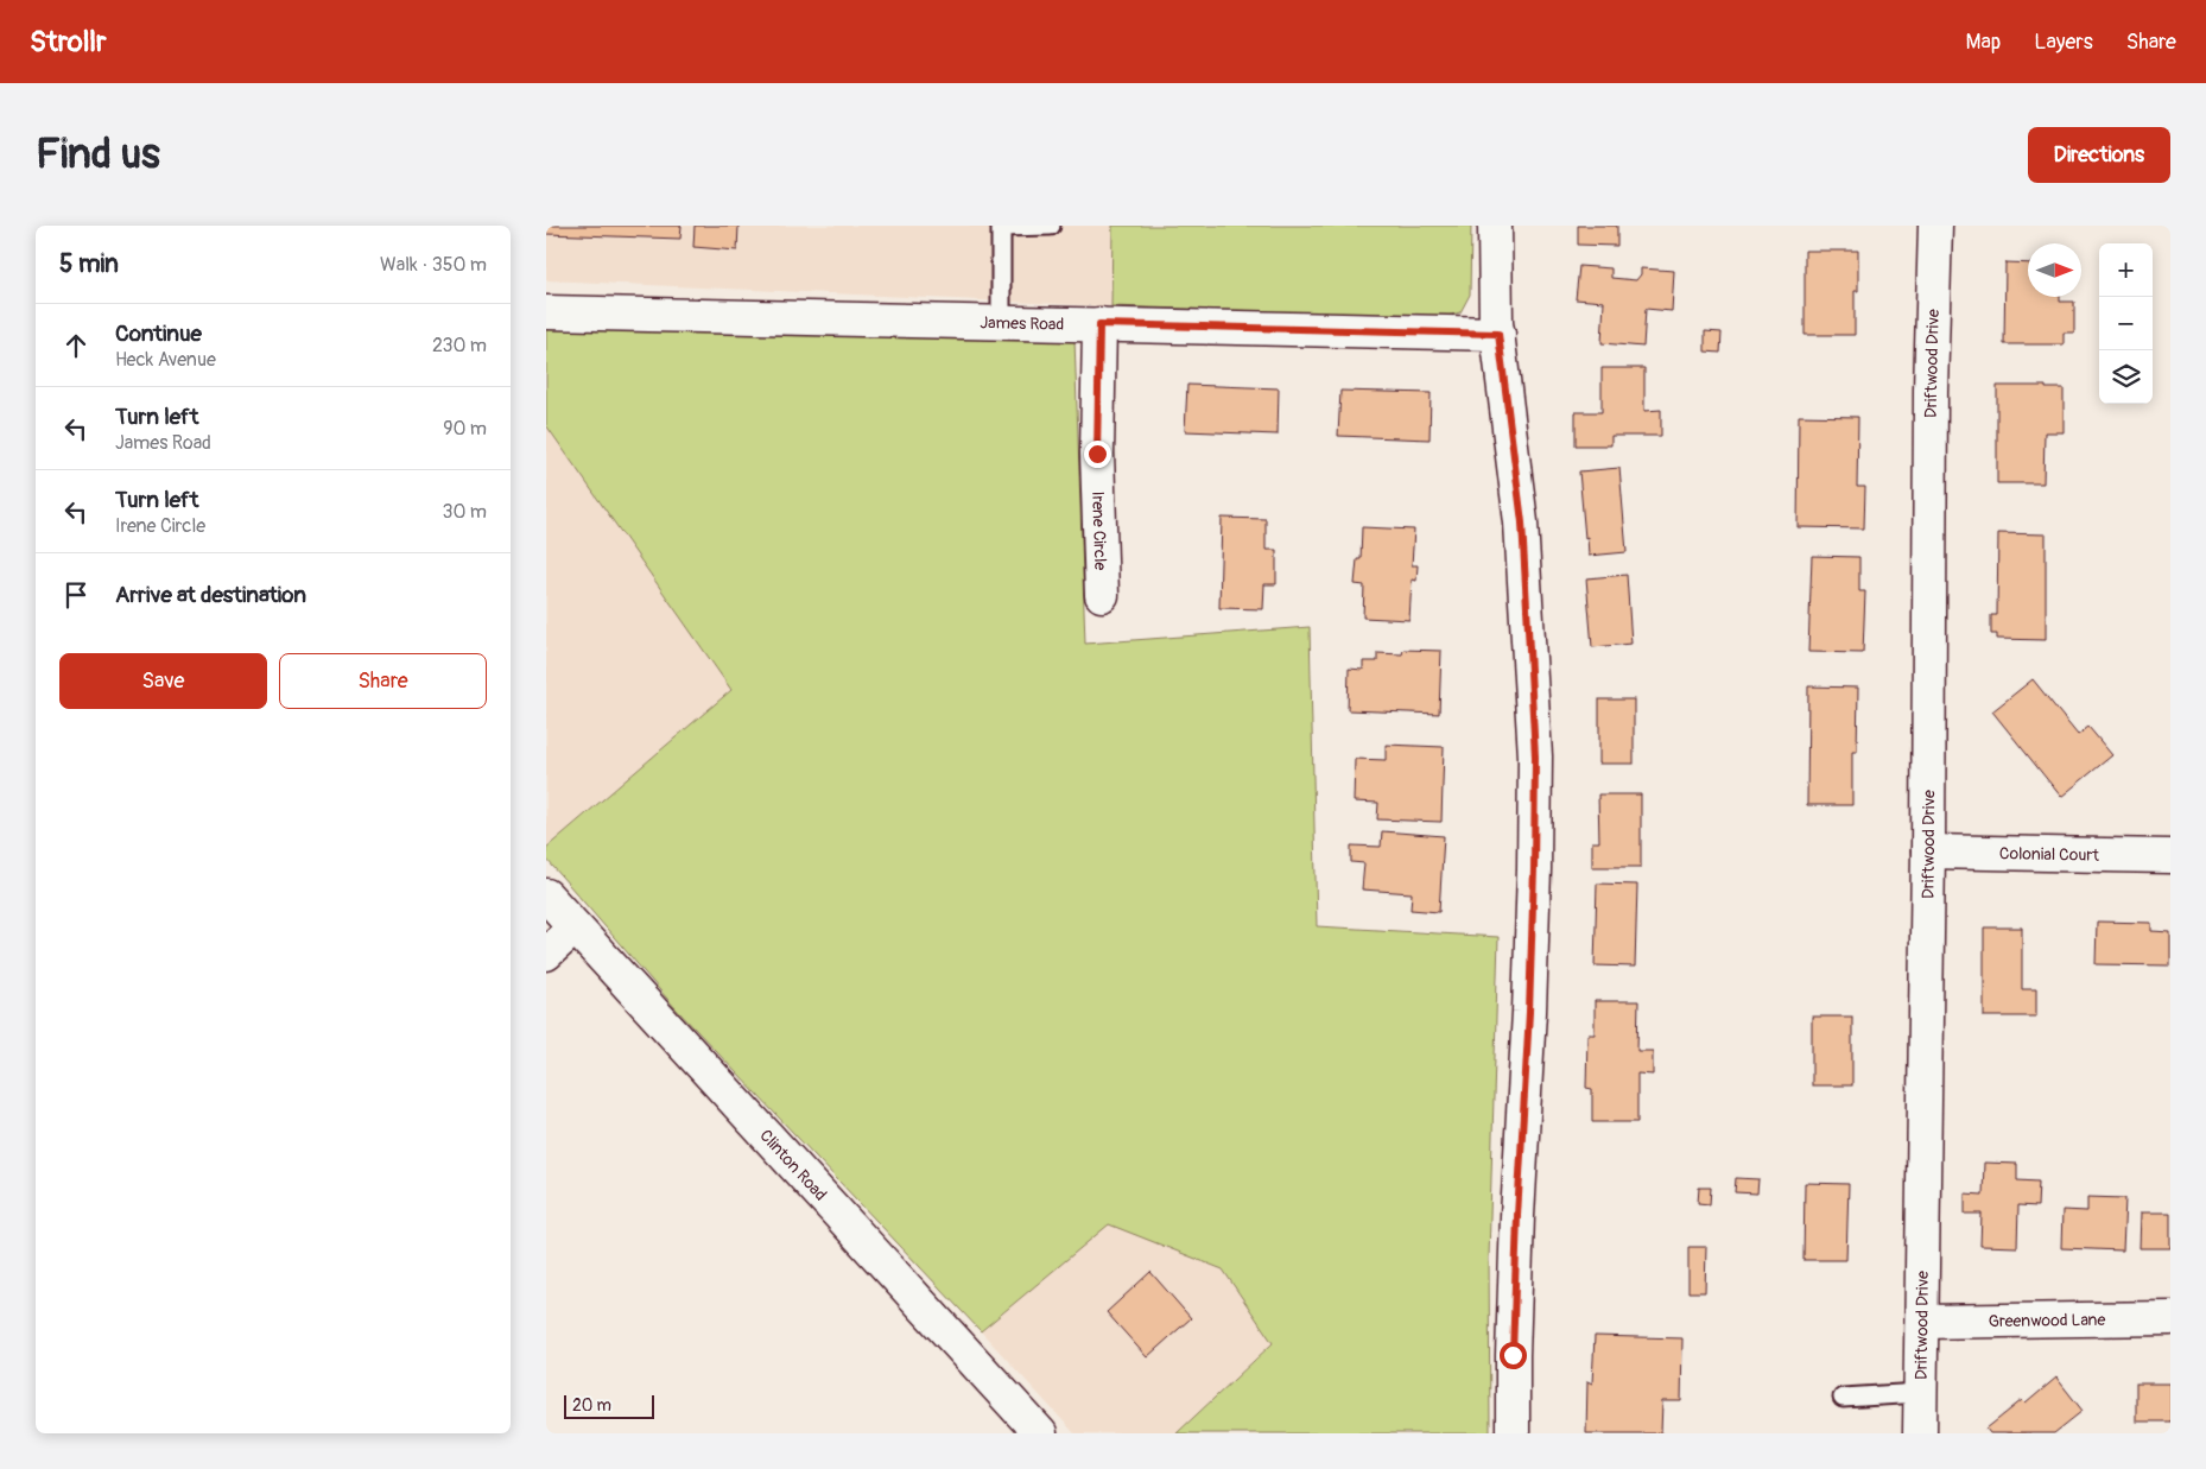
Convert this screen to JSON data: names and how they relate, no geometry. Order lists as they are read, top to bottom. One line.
{"streets":{"street":["James Road","Driftwood Drive","Irene Circle","Colonial Court","Clinton Road","Greenwood Lane"]},"crossings":[["James Road","Irene Circle"],["Driftwood Drive","Colonial Court"],["Driftwood Drive","Greenwood Lane"]],"scale_bar":"20 m","north":"right","page":{"header":"Strollr","nav":["Map","Layers","Share"],"buttons":["Directions",["Save","Share"]],"title":"Find us","heading":["5 min","Walk · 350 m"],"map_buttons":["+","−"],"list":[["Continue","Heck Avenue","230 m"],["Turn left","James Road","90 m"],["Turn left","Irene Circle","30 m"],"Arrive at destination"],"scale":"20 m"}}
